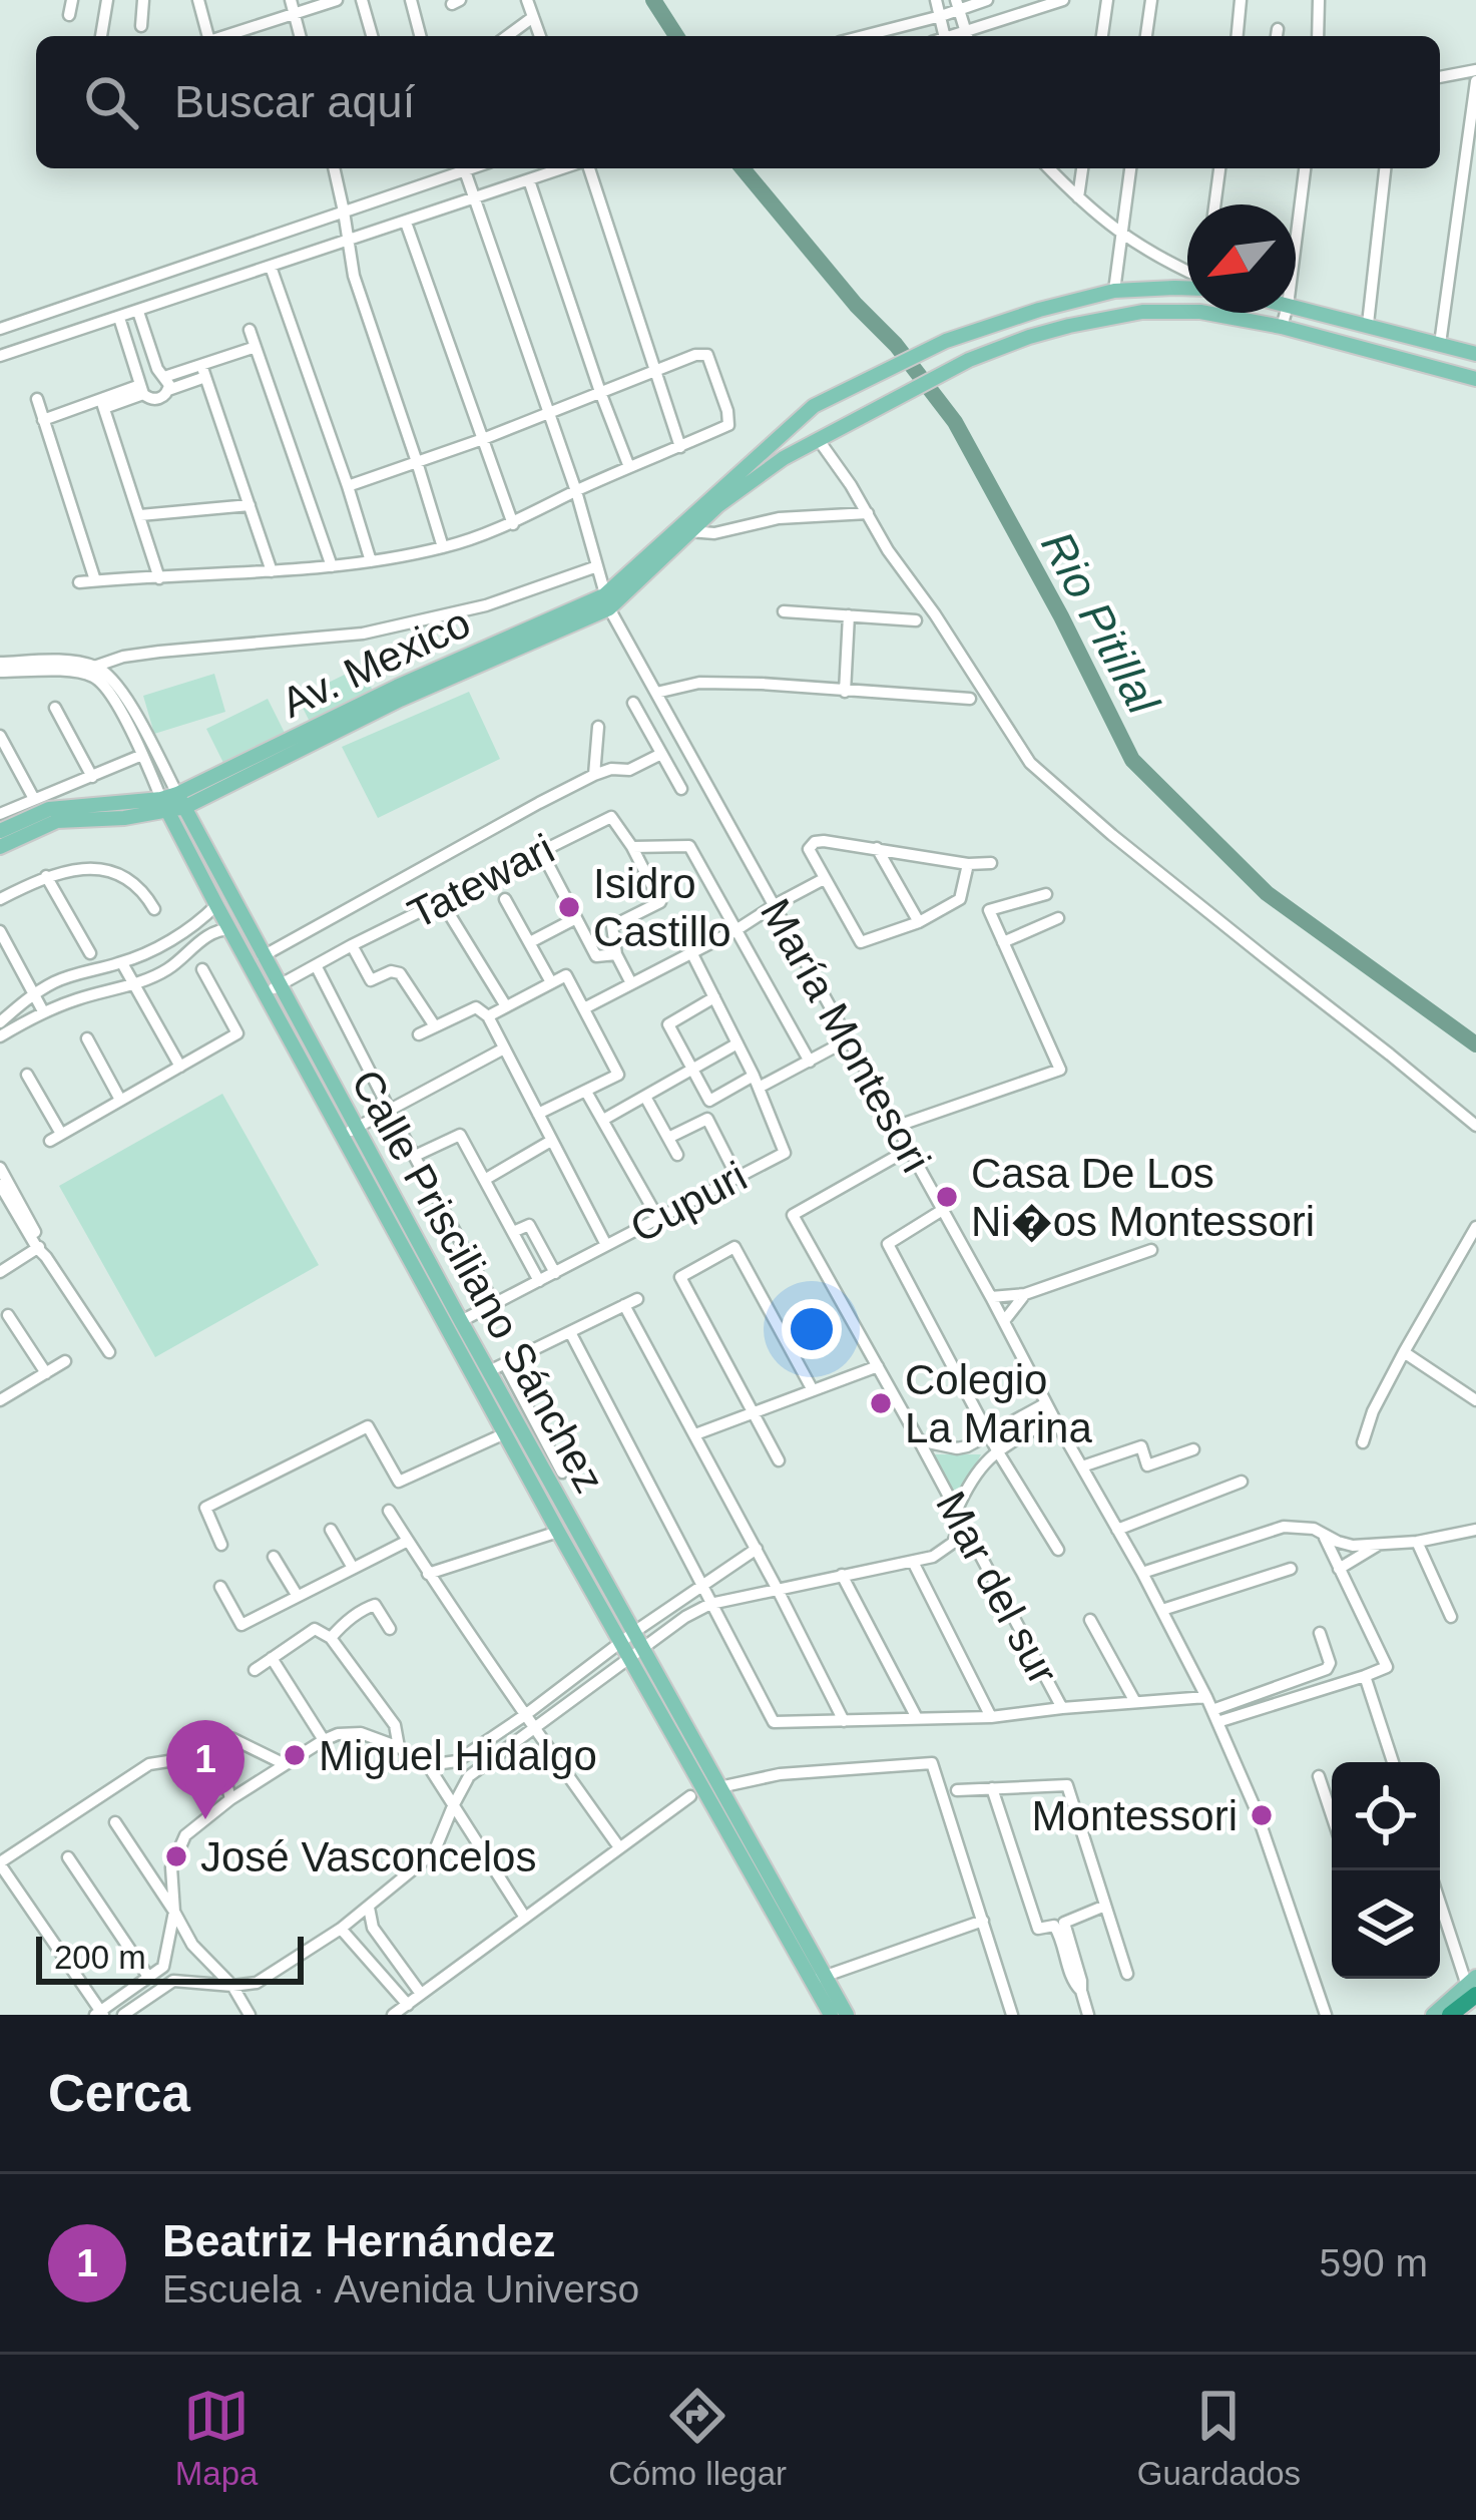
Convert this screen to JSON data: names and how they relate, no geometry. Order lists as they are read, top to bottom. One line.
{"streets":{"main road":["Av. Mexico","Calle Prisciliano Sánchez"],"street":["Tatewari","María Montesori","Cupuri","Mar del sur"]},"crossings":[["Av. Mexico","María Montesori"],["Av. Mexico","Calle Prisciliano Sánchez"],["Tatewari","Calle Prisciliano Sánchez"],["María Montesori","Mar del sur"],["Cupuri","Calle Prisciliano Sánchez"]],"water":["Rio Pitillal"],"places":["Isidro Castillo","Casa De Los Ni�os Montessori","Colegio La Marina","Miguel Hidalgo","Montessori","José Vasconcelos"],"scale_bar":"200 m","north":"bottom left","page":{"search":"Buscar aquí","pins":"1","scale":"200 m","heading":"Cerca","list":[{"mark":"1","name":"Beatriz Hernández","note":"Escuela · Avenida Universo","value":"590 m"}],"nav":["Mapa","Cómo llegar","Guardados"]}}
